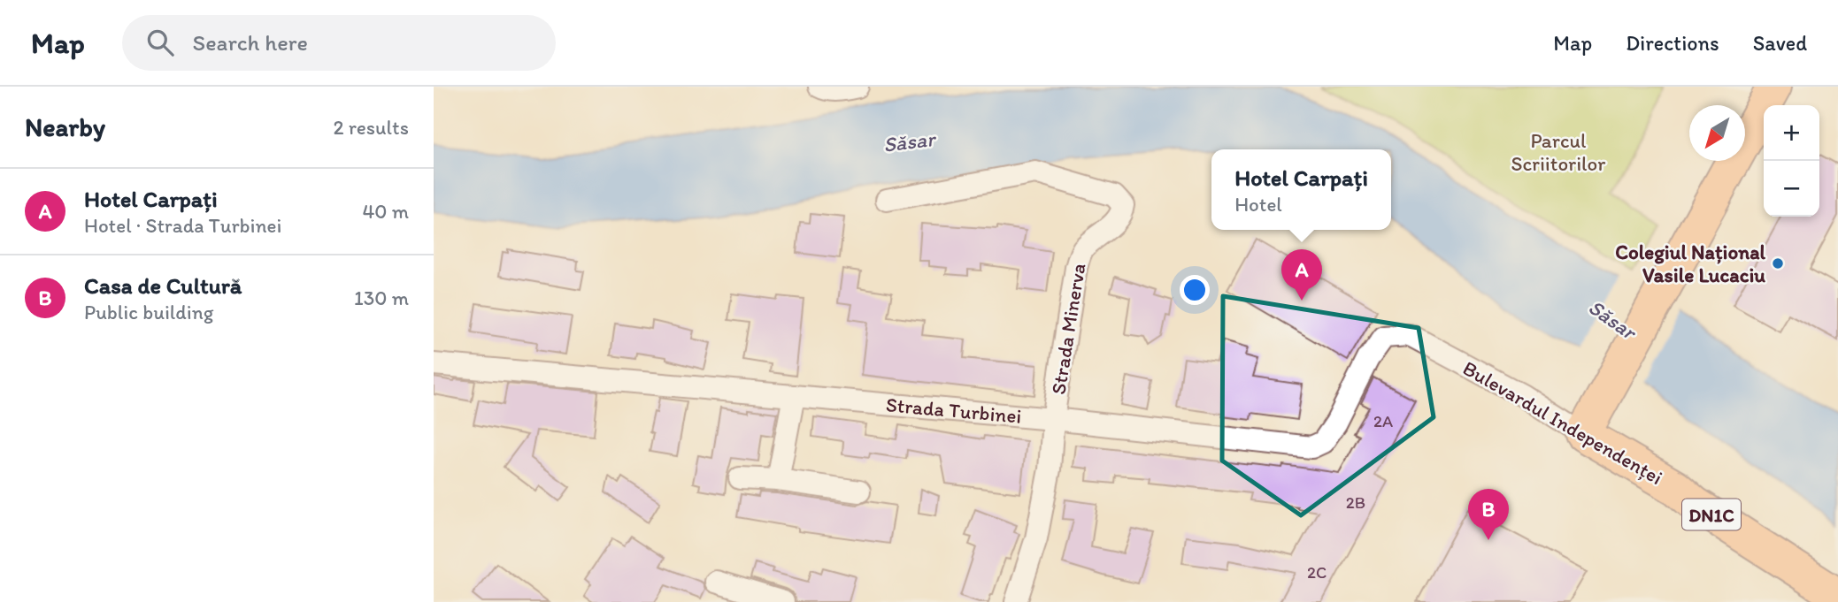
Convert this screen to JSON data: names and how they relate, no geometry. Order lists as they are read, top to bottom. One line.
{"streets":{"main road":["Bulevardul Independenței","DN1C"],"street":["Strada Minerva","Strada Turbinei"]},"crossings":[["Strada Minerva","Strada Turbinei"],["Strada Turbinei","Bulevardul Independenței"]],"water":["Săsar"],"parks":["Parcul Scriitorilor"],"places":["Colegiul Național Vasile Lucaciu"],"house_numbers":["2A","2B","2C"],"north":"bottom left","page":{"header":"Map","search":"Search here","nav":["Map","Directions","Saved"],"heading":["Nearby","2 results"],"map_buttons":["+","−"],"popup":["Hotel Carpați","Hotel"],"list":[{"mark":"A","name":"Hotel Carpați","note":"Hotel · Strada Turbinei","value":"40 m"},{"mark":"B","name":"Casa de Cultură","note":"Public building","value":"130 m"}],"pins":["A","B"]}}
